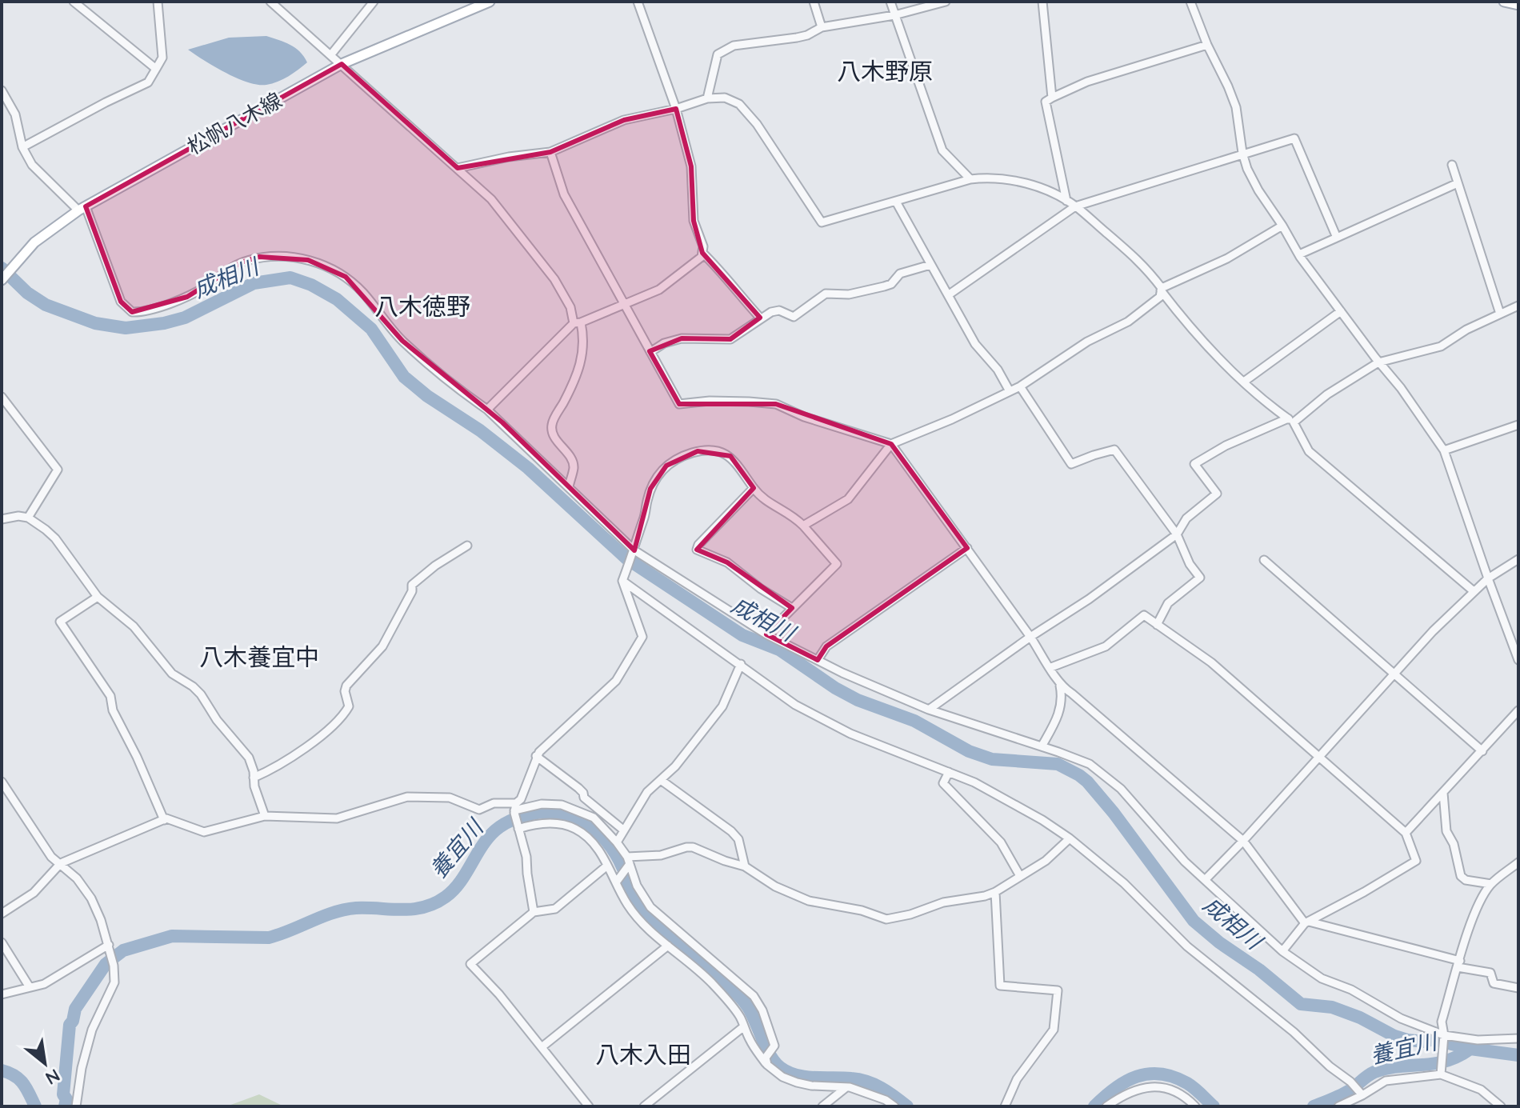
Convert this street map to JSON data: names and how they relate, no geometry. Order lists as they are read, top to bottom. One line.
{"streets":{"main road":["松帆八木線"]},"districts":["八木野原","八木徳野","八木養宜中","八木入田"],"water":["成相川","養宜川"],"north":"bottom right"}
